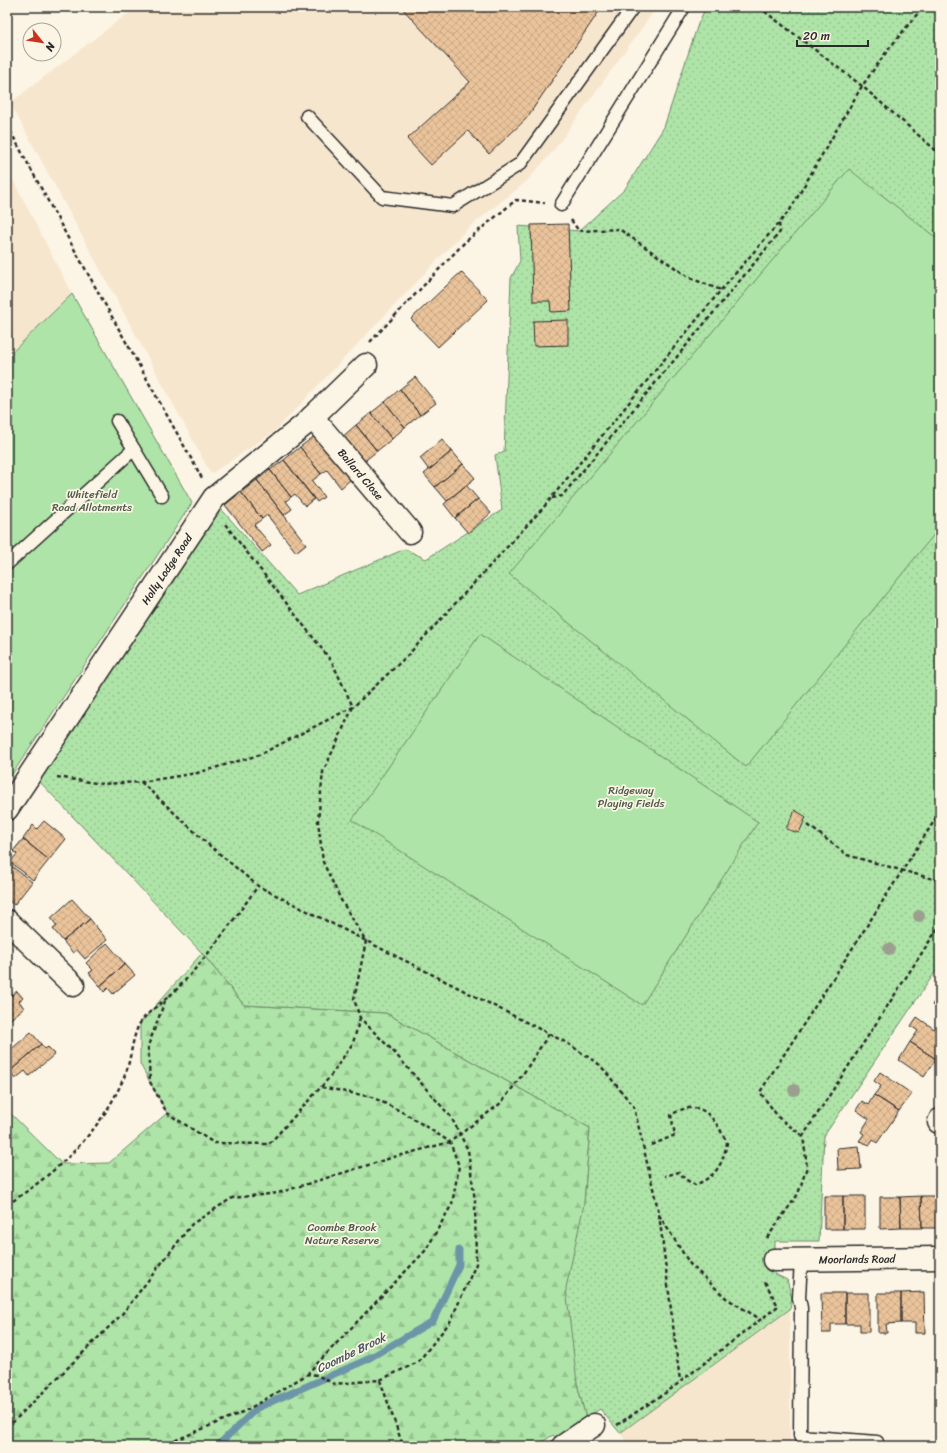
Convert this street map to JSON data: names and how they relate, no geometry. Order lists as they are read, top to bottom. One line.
{"streets":{"street":["Ballard Close","Holly Lodge Road","Moorlands Road"]},"crossings":[["Ballard Close","Holly Lodge Road"]],"water":["Coombe Brook"],"parks":["Whitefield Road Allotments","Ridgeway Playing Fields","Coombe Brook Nature Reserve"],"scale_bar":"20 m","north":"bottom right"}
